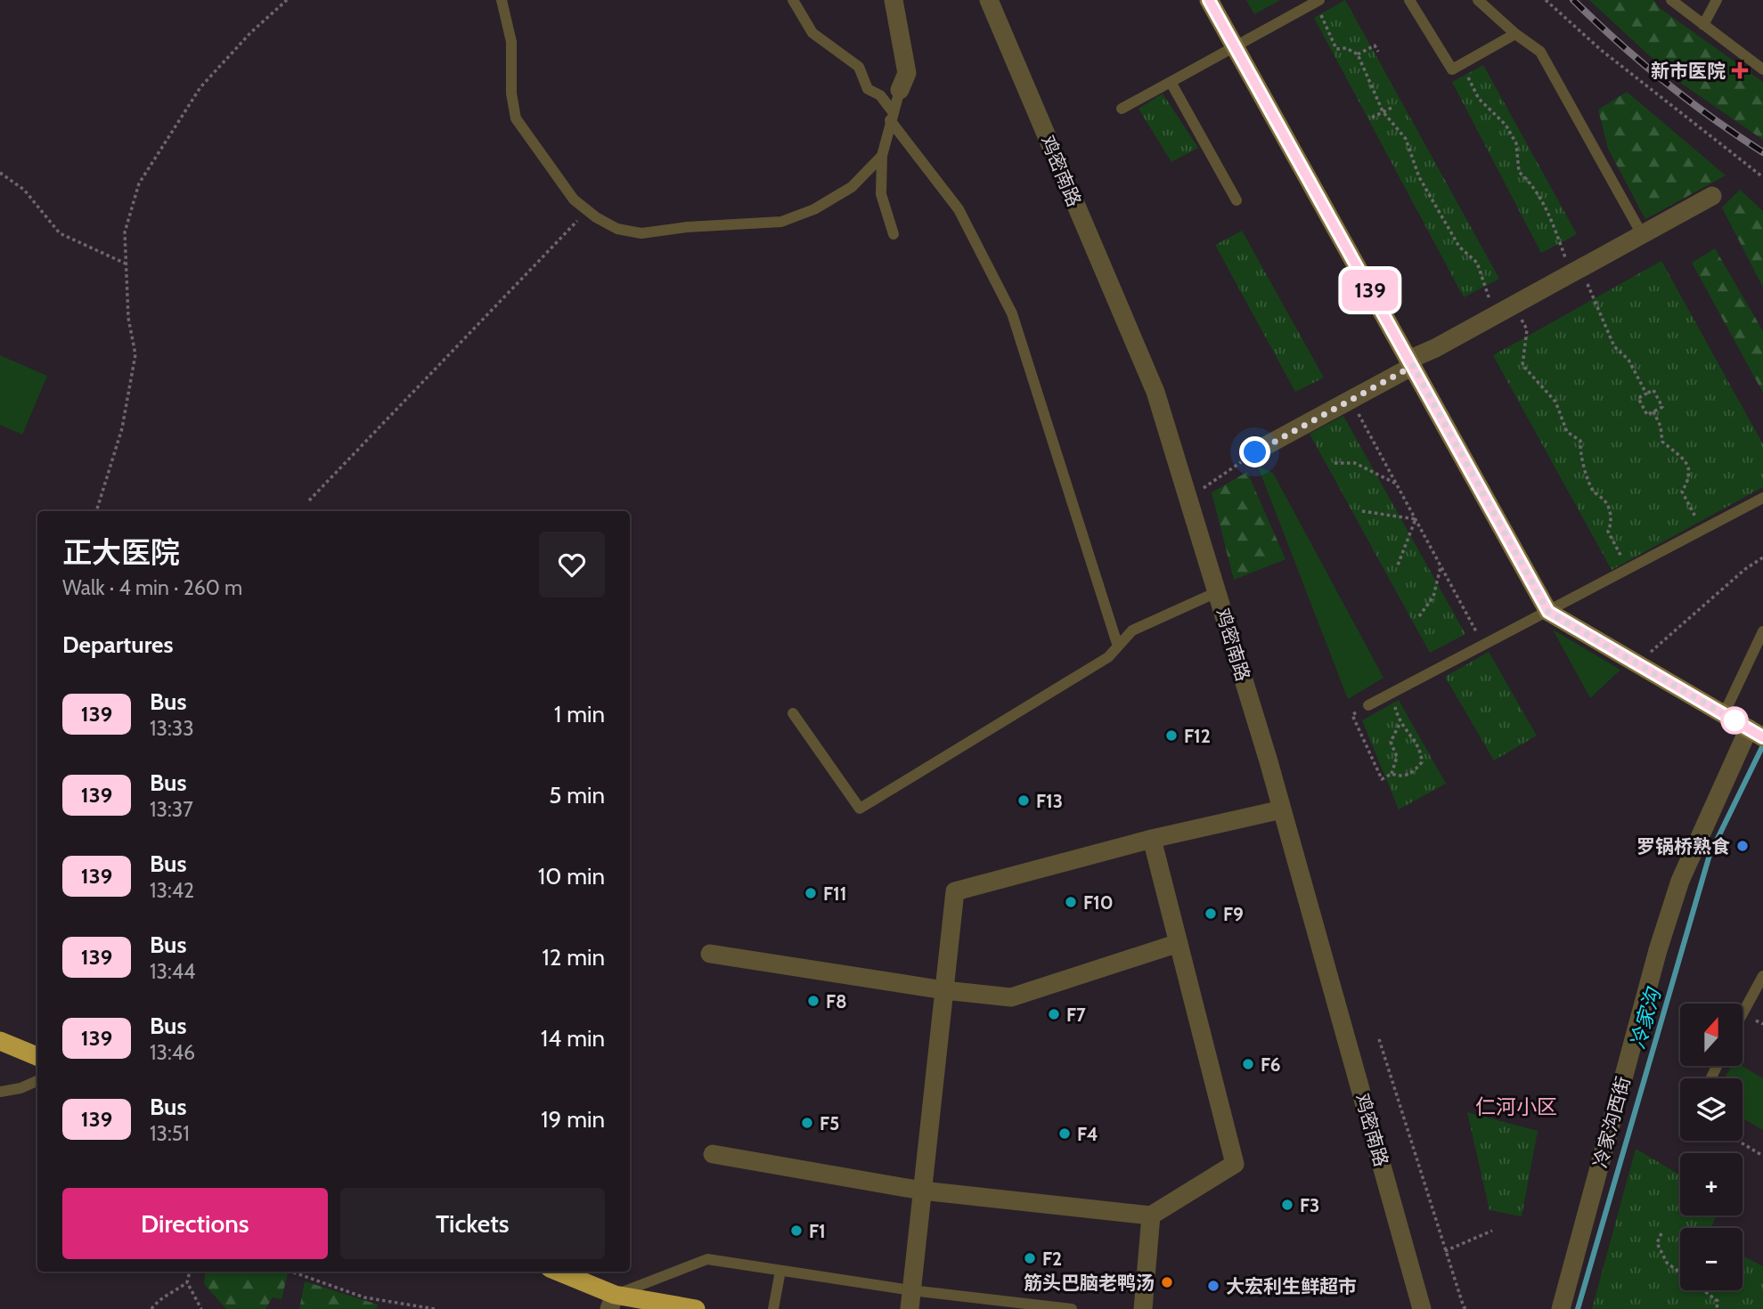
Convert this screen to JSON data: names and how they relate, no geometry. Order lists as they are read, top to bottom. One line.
{"streets":{"street":["鸡密南路","冷家沟西街"]},"districts":["仁河小区"],"water":["冷家沟"],"places":{"health":["新市医院"],"other":["F12","F13","罗锅桥熟食","F11","F10","F9","F8","F7","F6","F5","F4","F3","F1","F2","筋头巴脑老鸭汤","大宏利生鲜超市"]},"lines":["bus line 139"],"north":"top","page":{"on_map":"139","heading":[["正大医院","Walk · 4 min · 260 m"],"Departures"],"list":[{"mark":"139","name":"Bus","note":"13:33","value":"1 min"},{"mark":"139","name":"Bus","note":"13:37","value":"5 min"},{"mark":"139","name":"Bus","note":"13:42","value":"10 min"},{"mark":"139","name":"Bus","note":"13:44","value":"12 min"},{"mark":"139","name":"Bus","note":"13:46","value":"14 min"},{"mark":"139","name":"Bus","note":"13:51","value":"19 min"}],"map_buttons":["+","−"],"buttons":["Directions","Tickets"]}}
